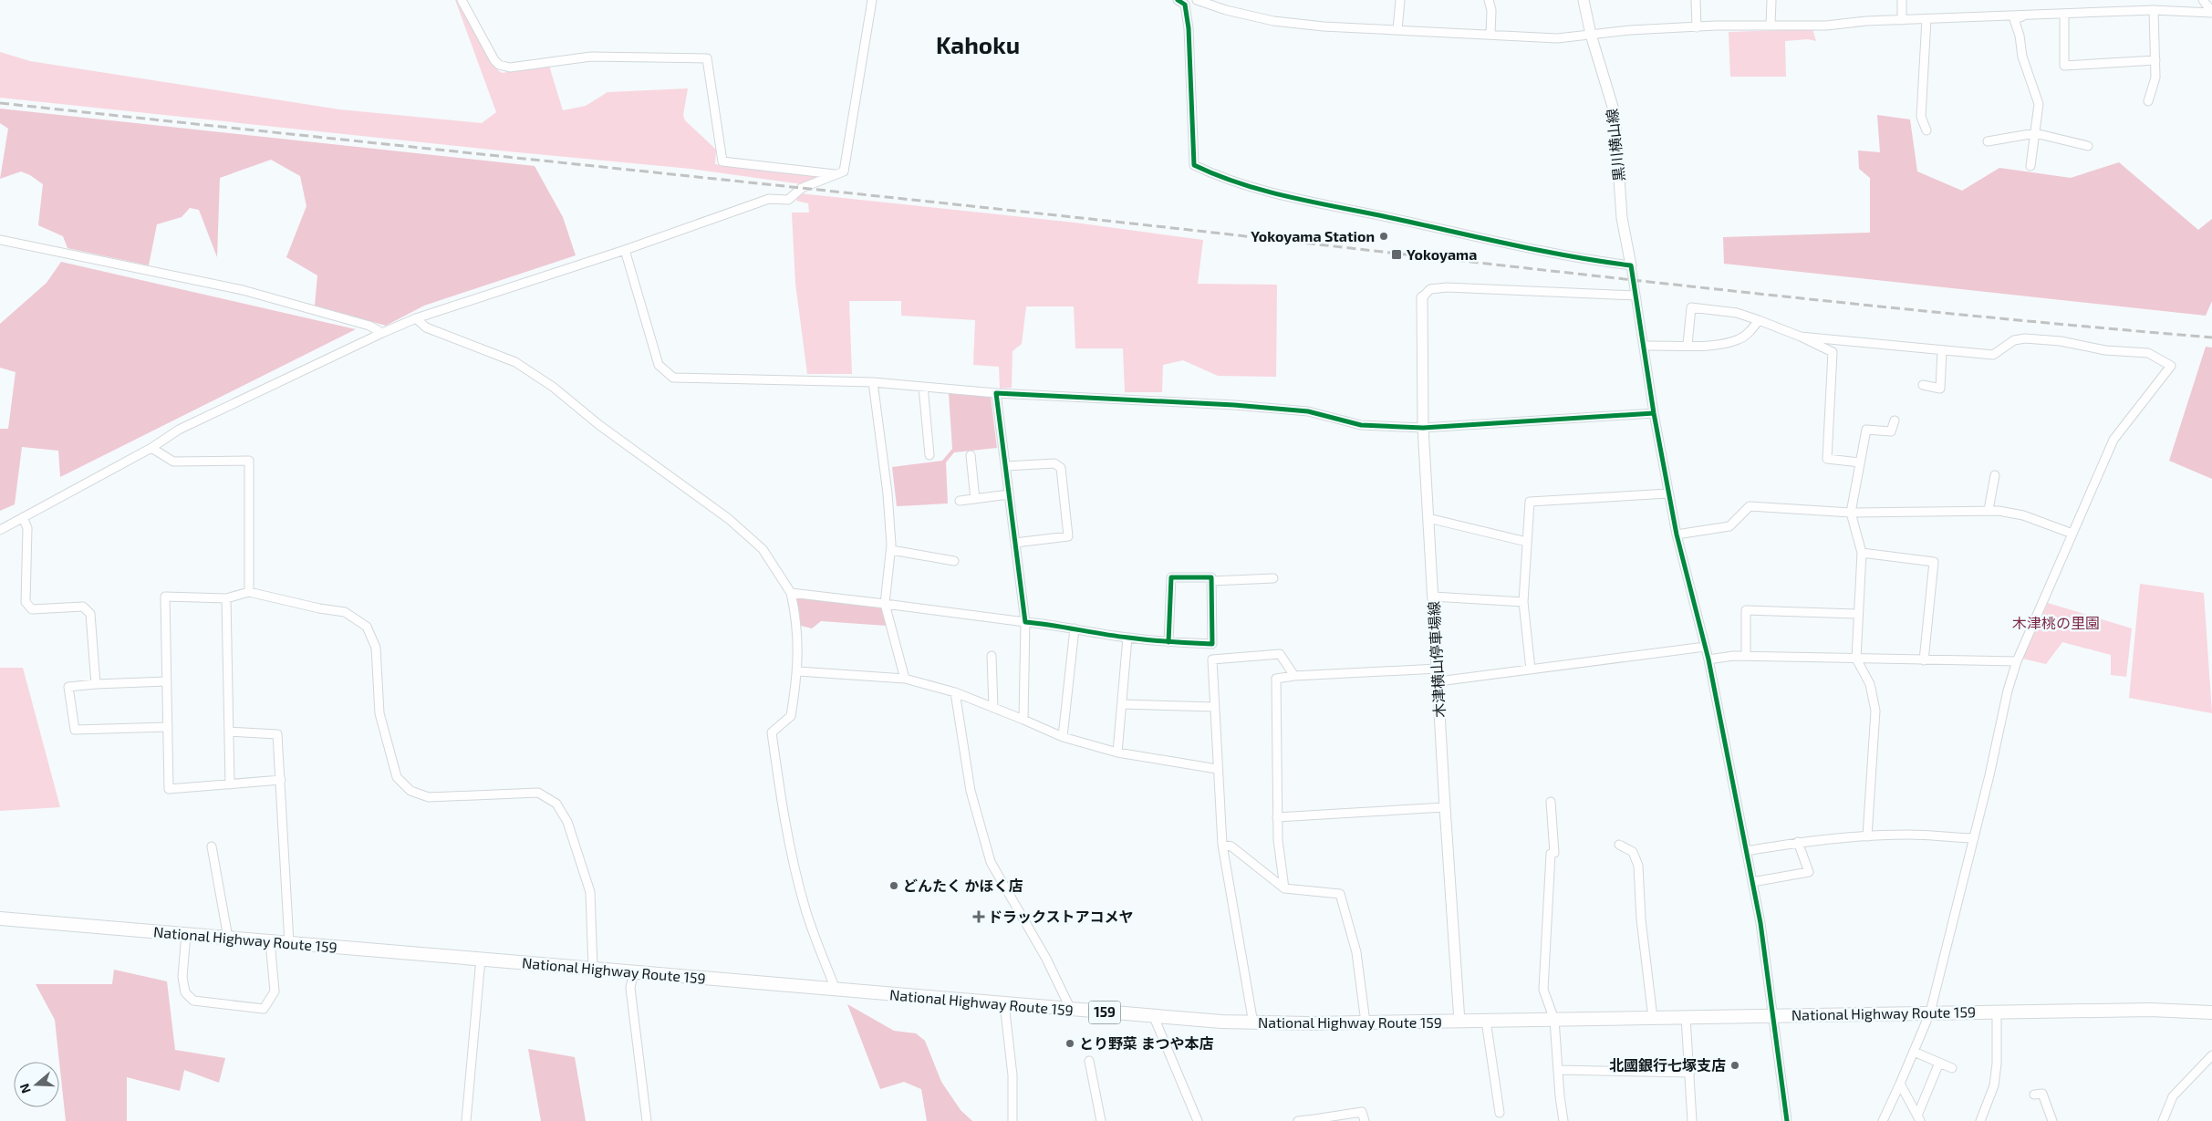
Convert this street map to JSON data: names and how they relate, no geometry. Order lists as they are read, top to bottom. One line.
{"streets":{"highway":["National Highway Route 159","159"],"main road":["黒川横山線","木津横山停車場線"]},"crossings":[["木津横山停車場線","National Highway Route 159"]],"districts":["Kahoku"],"parks":["木津桃の里園"],"places":{"other":["Yokoyama Station","どんたく かほく店","とり野菜 まつや本店","北國銀行七塚支店"],"transit":["Yokoyama"],"health":["ドラックストアコメヤ"]},"north":"left"}
